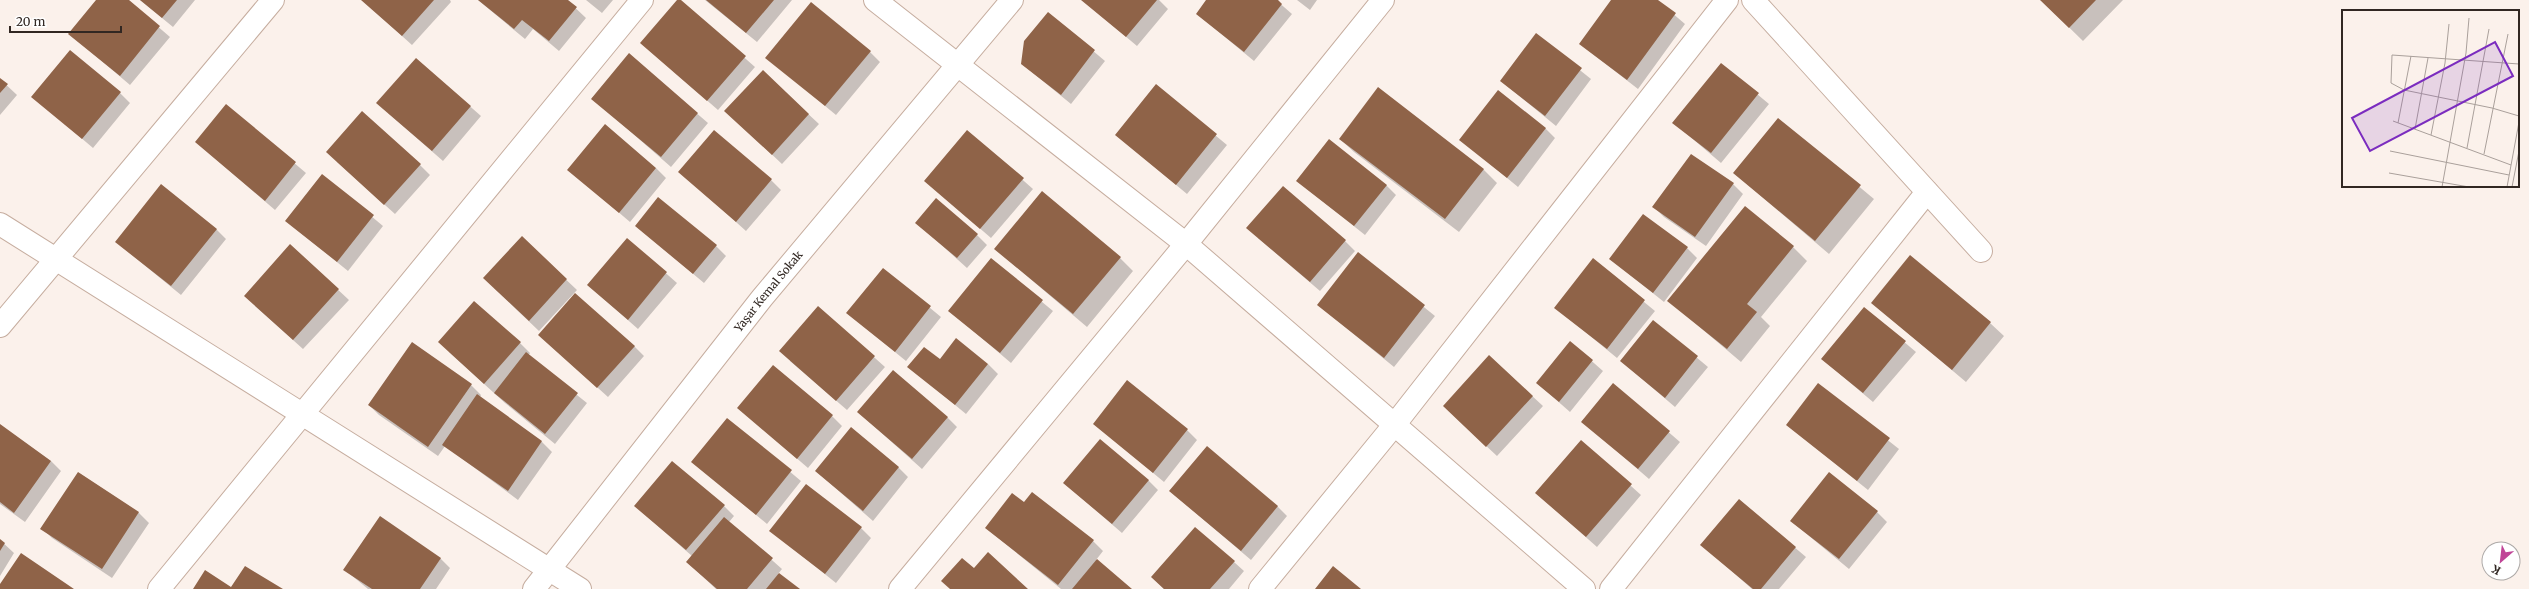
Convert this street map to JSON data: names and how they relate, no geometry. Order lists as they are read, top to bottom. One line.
{"streets":{"street":["Yaşar Kemal Sokak"]},"scale_bar":"20 m","north":"bottom left"}
